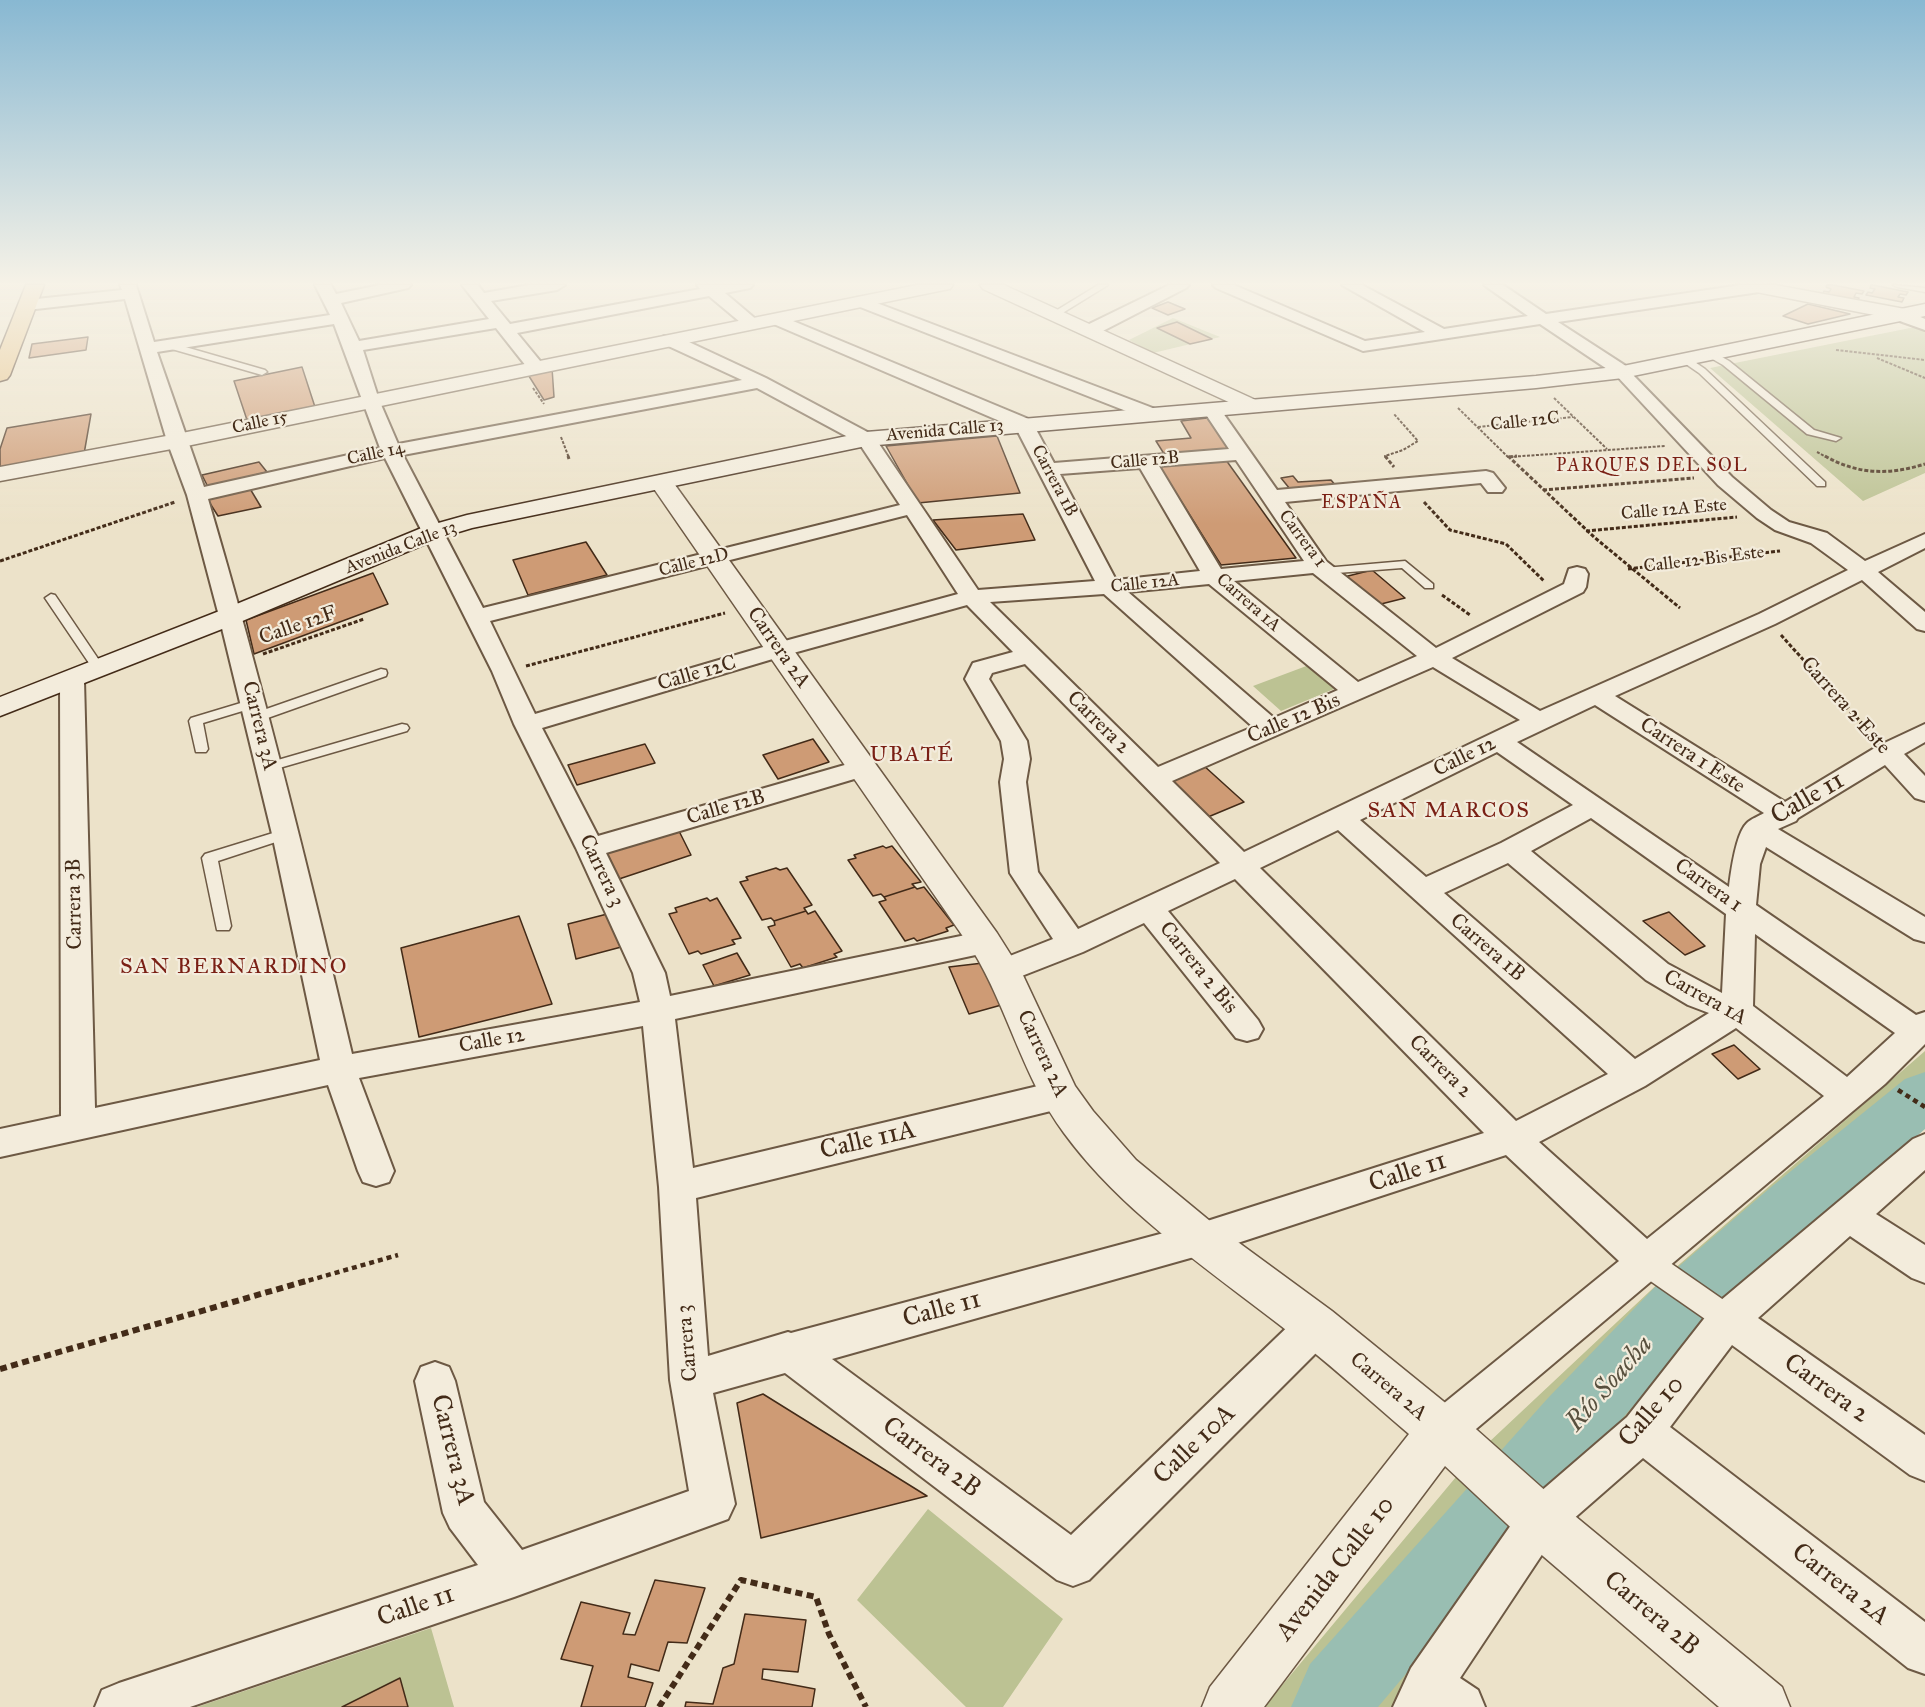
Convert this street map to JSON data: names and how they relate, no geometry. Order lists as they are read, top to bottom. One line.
{"streets":{"street":["Calle 12C","Calle 15","Avenida Calle 13","Calle 14","Calle 12B","Carrera 1B","Carrera 1","Calle 12D","Calle 12A","Carrera 1A","Carrera 2A","Carrera 2 Este","Calle 12 Bis","Carrera 2","Carrera 3A","Carrera 1 Este","Calle 12","Calle 11","Carrera 3","Carrera 3B","Carrera 2 Bis","Calle 11A","Calle 10","Calle 10A","Carrera 2B","Avenida Calle 10"],"path":["Calle 12A Este","Calle 12 Bis Este","Calle 12F"]},"crossings":[["Calle 12C","Calle 12A"],["Calle 12C","Carrera 2A"],["Calle 12C","Carrera 2"],["Calle 12C","Carrera 3"],["Calle 15","Carrera 3A"],["Calle 15","Carrera 3"],["Avenida Calle 13","Carrera 1B"],["Avenida Calle 13","Carrera 1"],["Avenida Calle 13","Carrera 2A"],["Avenida Calle 13","Carrera 2"],["Avenida Calle 13","Carrera 3A"],["Avenida Calle 13","Carrera 3"],["Avenida Calle 13","Carrera 3B"],["Calle 14","Carrera 2"],["Calle 14","Carrera 3A"],["Calle 14","Carrera 3"],["Calle 12B","Carrera 1B"],["Calle 12B","Carrera 1"],["Calle 12B","Carrera 1A"],["Calle 12B","Carrera 2A"],["Calle 12B","Carrera 3"],["Carrera 1B","Calle 12A"],["Carrera 1B","Calle 12 Bis"],["Carrera 1B","Calle 12"],["Carrera 1B","Calle 11"],["Carrera 1","Calle 12A"],["Carrera 1","Calle 12 Bis"],["Carrera 1","Calle 12"],["Carrera 1","Calle 11"],["Calle 12D","Carrera 2A"],["Calle 12D","Carrera 2"],["Calle 12D","Carrera 3"],["Calle 12A","Carrera 1A"],["Calle 12A","Carrera 2"],["Carrera 1A","Calle 12 Bis"],["Carrera 1A","Calle 11"],["Calle 12F","Carrera 3A"],["Carrera 2A","Calle 12"],["Carrera 2A","Calle 11"],["Carrera 2A","Calle 11A"],["Carrera 2A","Calle 10"],["Carrera 2A","Calle 10A"],["Carrera 2A","Carrera 2B"],["Carrera 2A","Avenida Calle 10"],["Carrera 2 Este","Calle 12"],["Carrera 2 Este","Calle 11"],["Calle 12 Bis","Carrera 2"],["Carrera 2","Calle 12"],["Carrera 2","Calle 11"],["Carrera 2","Calle 10"],["Carrera 3A","Calle 12"],["Carrera 3A","Calle 11"],["Carrera 1 Este","Calle 12"],["Carrera 1 Este","Calle 11"],["Calle 12","Carrera 3"],["Calle 12","Carrera 3B"],["Calle 12","Carrera 2 Bis"],["Calle 11","Carrera 3"],["Calle 11","Carrera 2B"],["Carrera 3","Calle 11A"],["Calle 10","Carrera 2B"],["Calle 10A","Carrera 2B"]],"districts":["PARQUES DEL SOL","ESPAÑA","UBATÉ","SAN MARCOS","SAN BERNARDINO"],"water":["Río Soacha"]}
